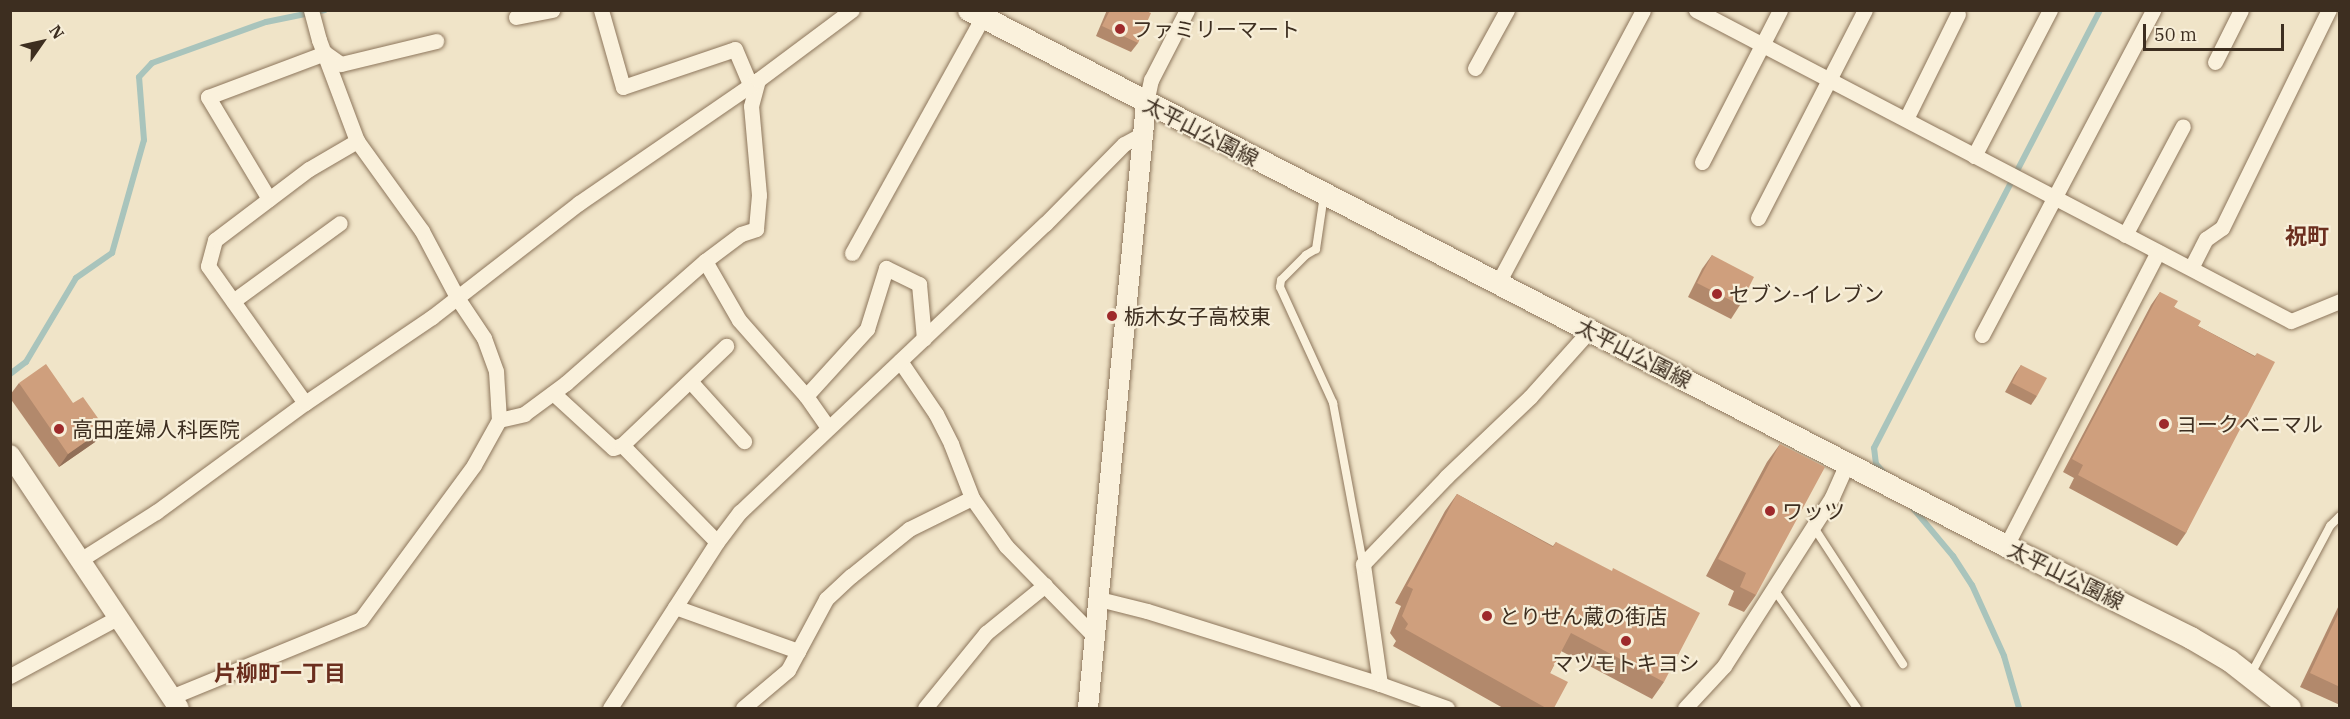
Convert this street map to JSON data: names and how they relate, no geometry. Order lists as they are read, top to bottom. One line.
{"streets":{"main road":["太平山公園線"]},"districts":["祝町","片柳町一丁目"],"places":["ファミリーマート","セブン-イレブン","栃木女子高校東","ヨークベニマル","高田産婦人科医院","ワッツ","とりせん蔵の街店","マツモトキヨシ"],"scale_bar":"50 m","north":"top right"}
